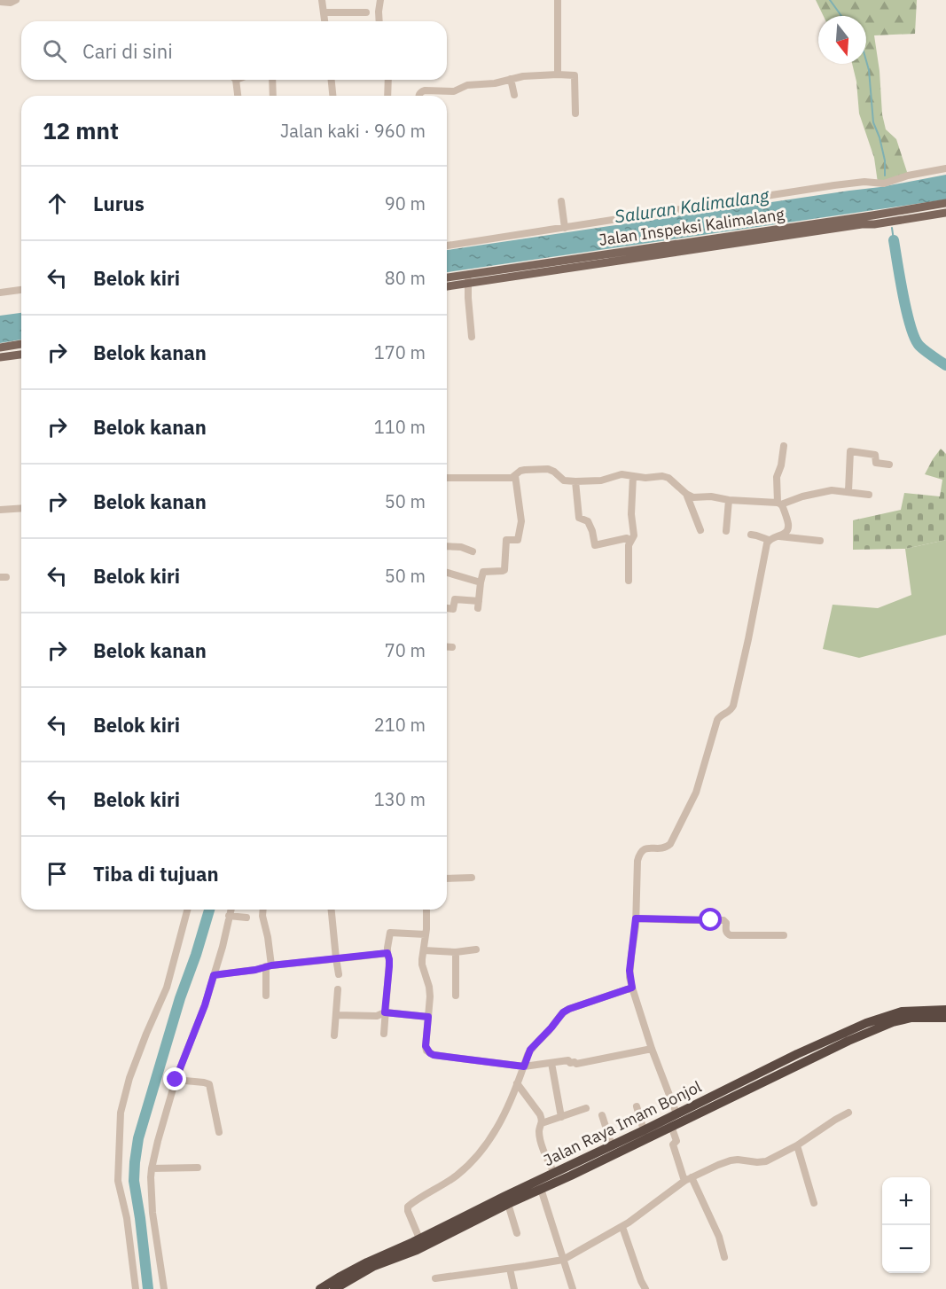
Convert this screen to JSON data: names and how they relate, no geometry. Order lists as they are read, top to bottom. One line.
{"streets":{"highway":["Jalan Raya Imam Bonjol"],"main road":["Jalan Inspeksi Kalimalang"]},"water":["Saluran Kalimalang"],"north":"bottom","page":{"search":"Cari di sini","heading":["12 mnt","Jalan kaki · 960 m"],"list":[["Lurus","90 m"],["Belok kiri","80 m"],["Belok kanan","170 m"],["Belok kanan","110 m"],["Belok kanan","50 m"],["Belok kiri","50 m"],["Belok kanan","70 m"],["Belok kiri","210 m"],["Belok kiri","130 m"],"Tiba di tujuan"],"map_buttons":["+","−"]}}
